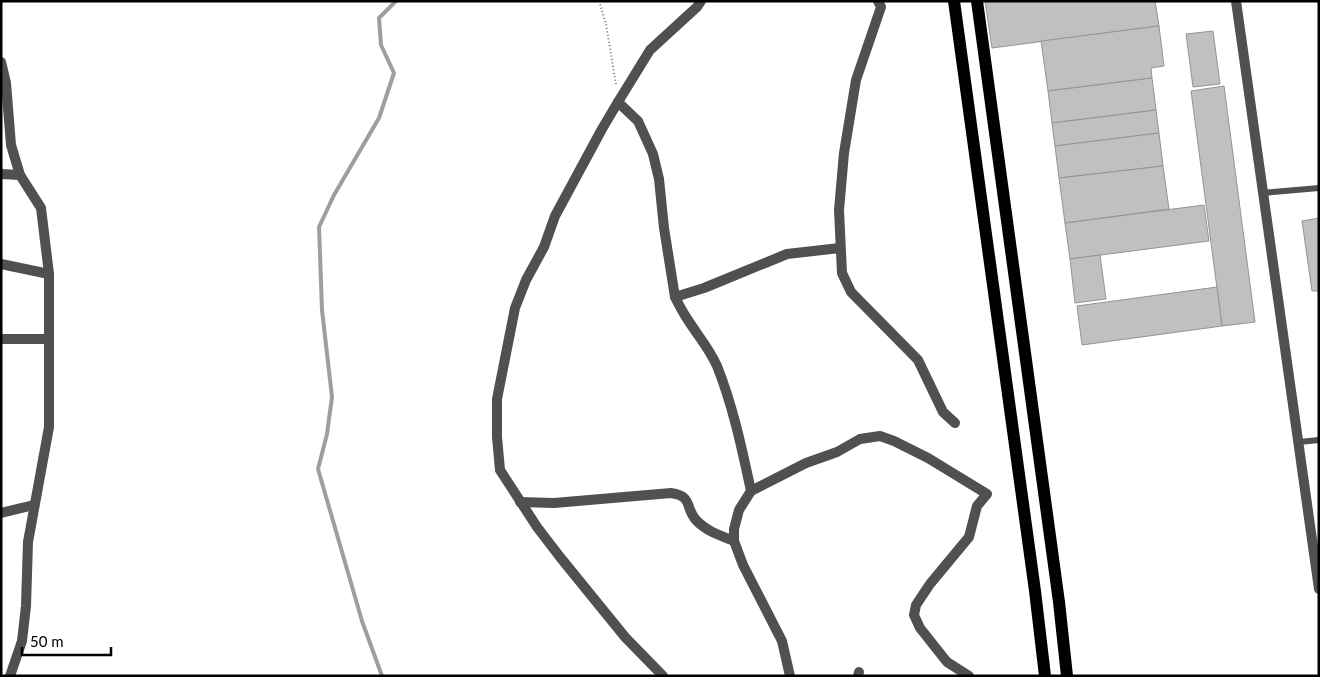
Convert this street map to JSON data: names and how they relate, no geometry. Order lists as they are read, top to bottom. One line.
{"scale_bar":"50 m"}
